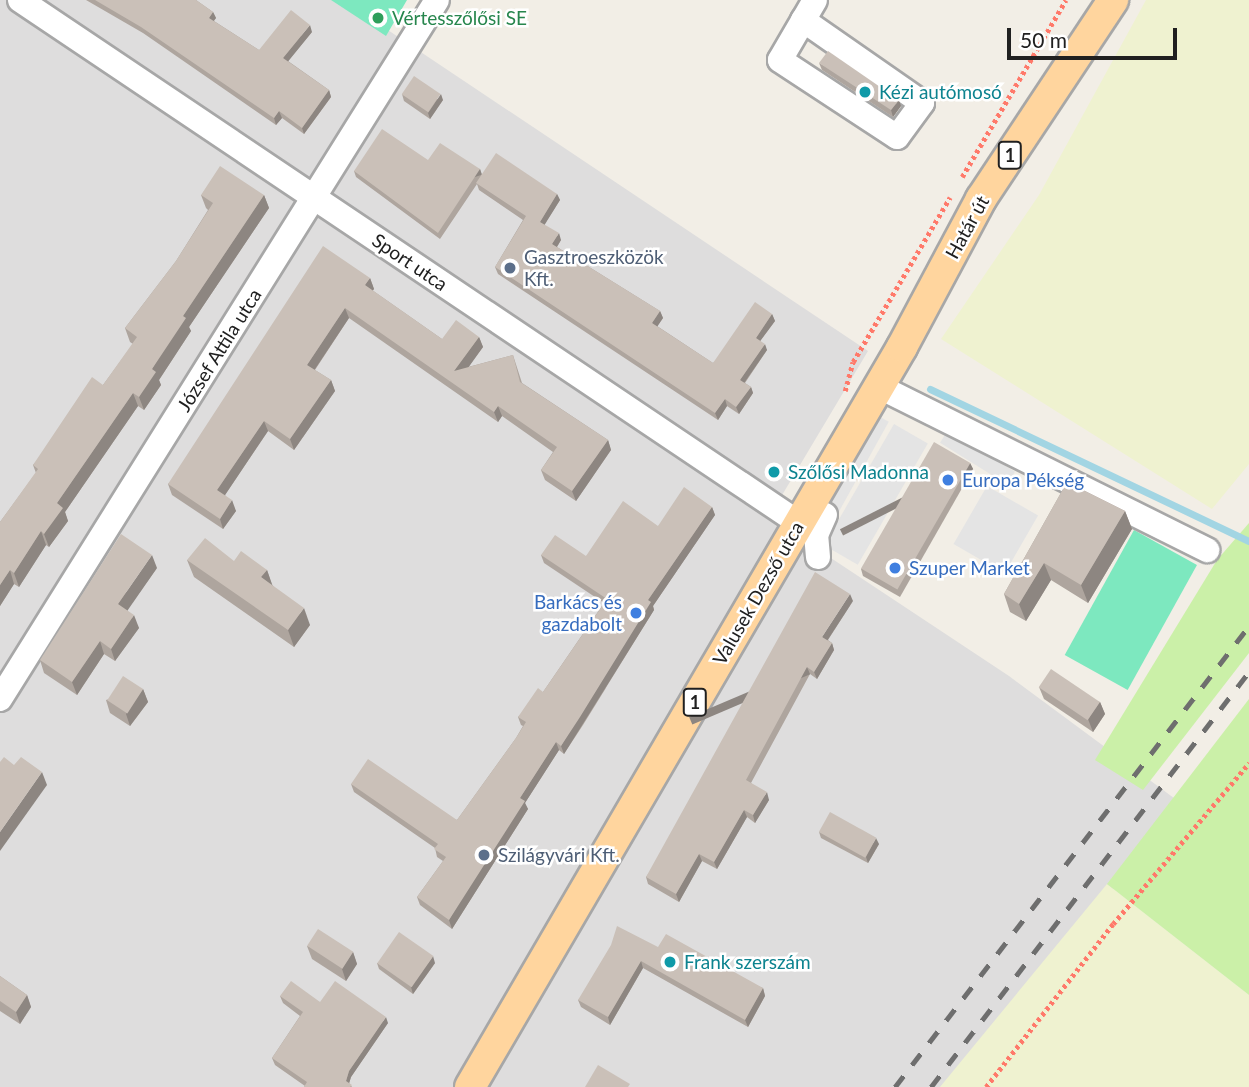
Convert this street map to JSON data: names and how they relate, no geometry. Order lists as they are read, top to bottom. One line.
{"streets":{"main road":["1","Határ út","Valusek Dezső utca"],"street":["Sport utca","József Attila utca"]},"crossings":[["Határ út","Valusek Dezső utca"],["Sport utca","József Attila utca"],["Sport utca","Valusek Dezső utca"]],"places":["Vértesszőlősi SE","Kézi autómosó","Gasztroeszközök Kft.","Szőlősi Madonna","Europa Pékség","Szuper Market","Barkács és gazdabolt","Szilágyvári Kft.","Frank szerszám"],"scale_bar":"50 m"}
